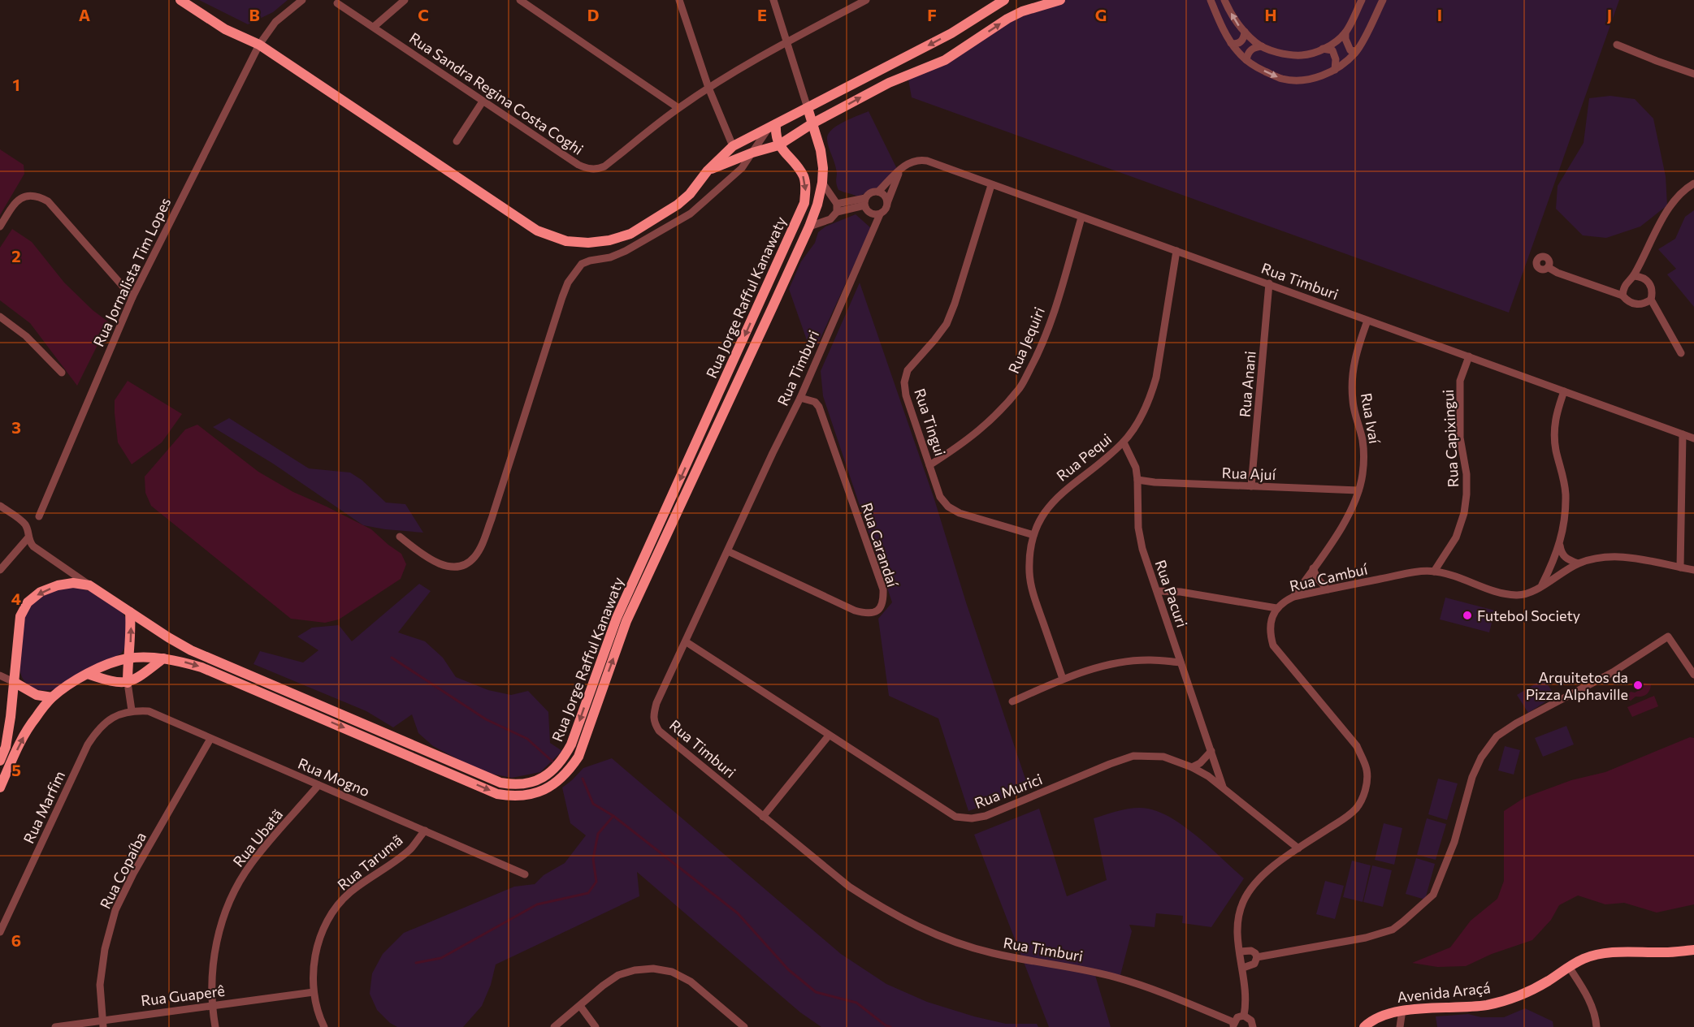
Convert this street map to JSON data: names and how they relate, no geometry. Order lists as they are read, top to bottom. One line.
{"streets":{"main road":["Rua Jorge Rafful Kanawaty","Avenida Araçá"],"street":["Rua Sandra Regina Costa Coghi","Rua Jornalista Tim Lopes","Rua Timburi","Rua Jequiri","Rua Anani","Rua Ivaí","Rua Tingui","Rua Capixingui","Rua Pequi","Rua Ajuí","Rua Carandaí","Rua Cambuí","Rua Pacuri","Rua Mogno","Rua Murici","Rua Marfim","Rua Ubatã","Rua Tarumã","Rua Copaíba","Rua Guaperê"]},"crossings":[["Rua Timburi","Rua Jorge Rafful Kanawaty"],["Rua Timburi","Rua Jequiri"],["Rua Timburi","Rua Anani"],["Rua Timburi","Rua Ivaí"],["Rua Timburi","Rua Tingui"],["Rua Timburi","Rua Capixingui"],["Rua Timburi","Rua Pequi"],["Rua Timburi","Rua Carandaí"],["Rua Timburi","Rua Murici"],["Rua Jequiri","Rua Tingui"],["Rua Anani","Rua Ajuí"],["Rua Ivaí","Rua Ajuí"],["Rua Ivaí","Rua Cambuí"],["Rua Tingui","Rua Pequi"],["Rua Capixingui","Rua Cambuí"],["Rua Pequi","Rua Pacuri"],["Rua Ajuí","Rua Pacuri"],["Rua Cambuí","Rua Murici"],["Rua Pacuri","Rua Murici"],["Rua Mogno","Rua Marfim"],["Rua Mogno","Rua Ubatã"],["Rua Mogno","Rua Tarumã"],["Rua Mogno","Rua Copaíba"],["Rua Ubatã","Rua Guaperê"],["Rua Tarumã","Rua Guaperê"],["Rua Copaíba","Rua Guaperê"]],"places":["Futebol Society","Arquitetos da Pizza Alphaville"],"grid":{"columns":["A","B","C","D","E","F","G","H","I","J"],"rows":["1","2","3","4","5","6"]}}
